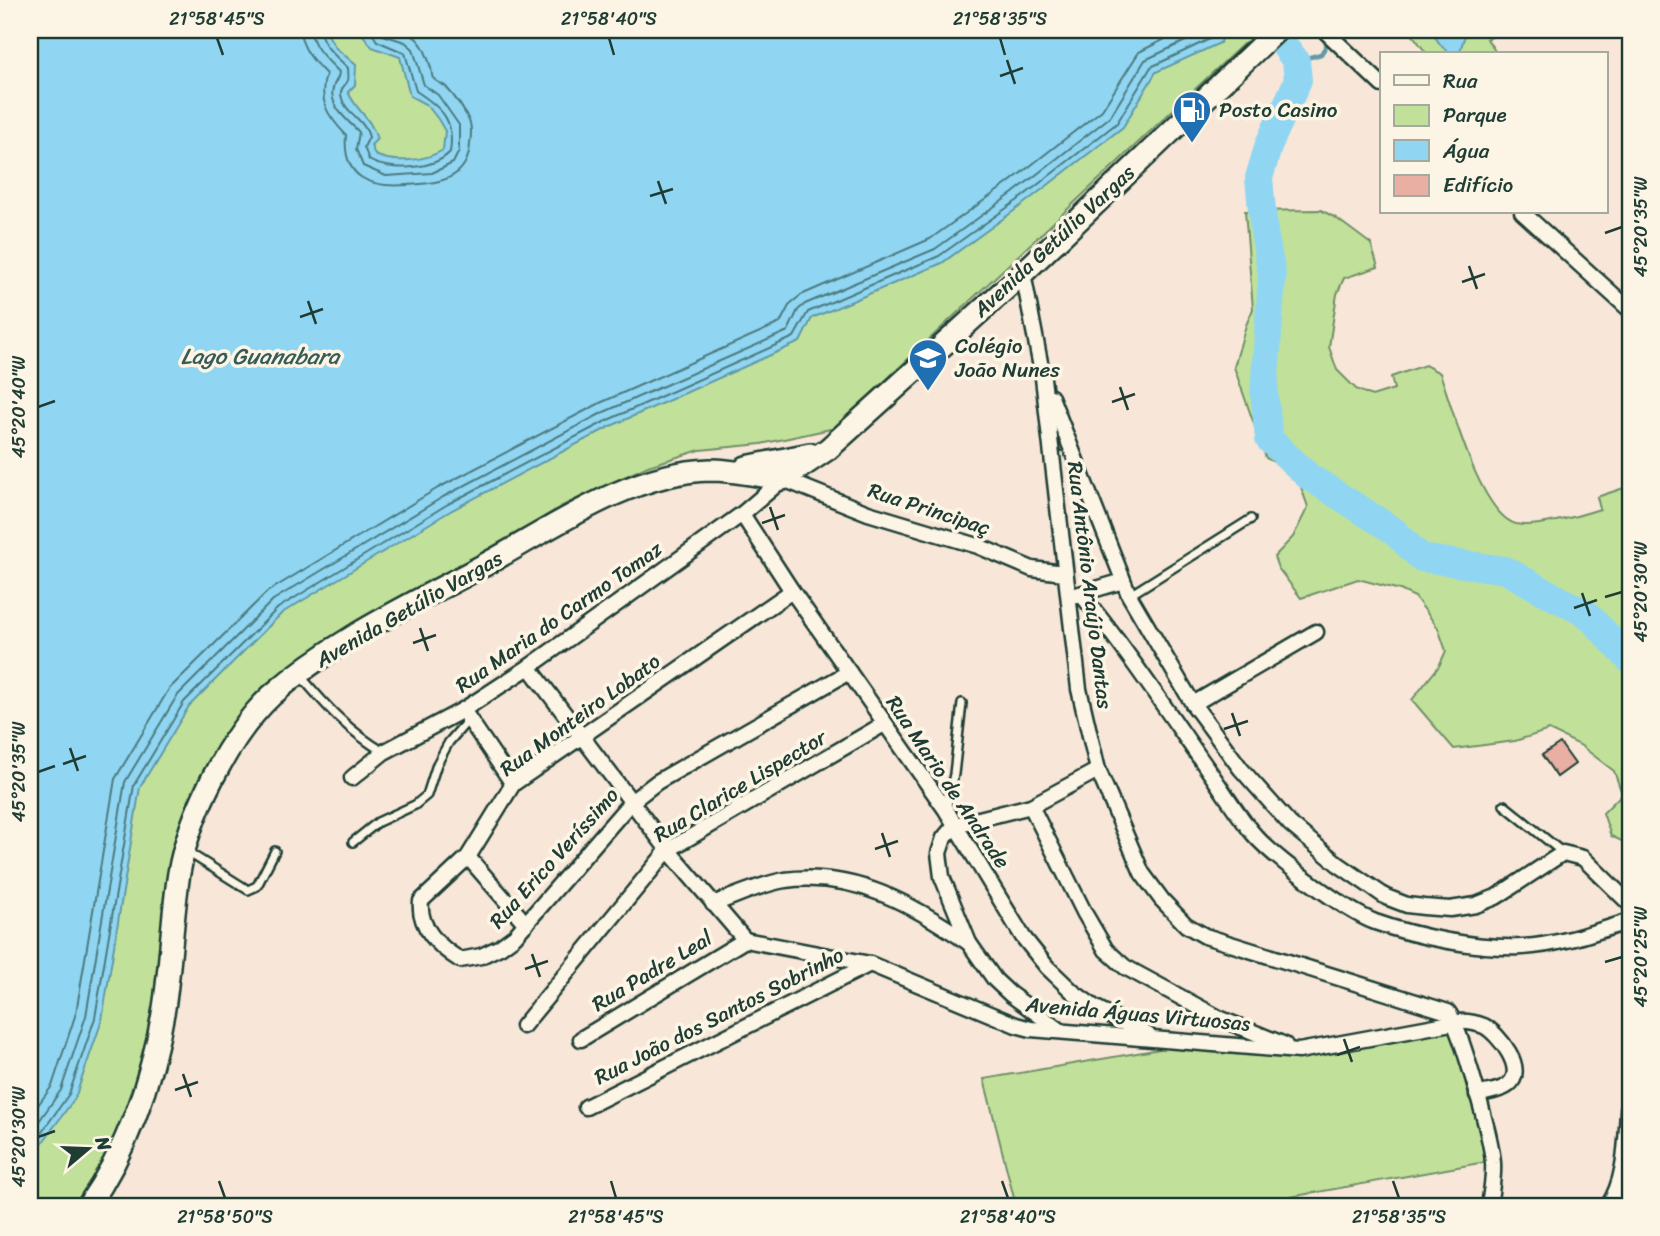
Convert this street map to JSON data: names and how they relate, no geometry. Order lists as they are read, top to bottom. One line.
{"streets":{"main road":["Avenida Getúlio Vargas"],"street":["Rua Principaç","Rua Antônio Araújo Dantas","Rua Maria do Carmo Tomaz","Rua Monteiro Lobato","Rua Mario de Andrade","Rua Clarice Lispector","Rua Erico Veríssimo","Rua Padre Leal","Avenida Águas Virtuosas","Rua João dos Santos Sobrinho"]},"crossings":[["Avenida Getúlio Vargas","Rua Principaç"],["Avenida Getúlio Vargas","Rua Antônio Araújo Dantas"],["Avenida Getúlio Vargas","Rua Maria do Carmo Tomaz"],["Rua Principaç","Rua Antônio Araújo Dantas"],["Rua Principaç","Rua Maria do Carmo Tomaz"],["Rua Antônio Araújo Dantas","Avenida Águas Virtuosas"],["Rua Maria do Carmo Tomaz","Rua Mario de Andrade"],["Rua Monteiro Lobato","Rua Mario de Andrade"],["Rua Monteiro Lobato","Rua Erico Veríssimo"],["Rua Mario de Andrade","Rua Clarice Lispector"],["Rua Mario de Andrade","Rua Erico Veríssimo"],["Rua Mario de Andrade","Avenida Águas Virtuosas"],["Rua Padre Leal","Avenida Águas Virtuosas"],["Avenida Águas Virtuosas","Rua João dos Santos Sobrinho"]],"water":["Lago Guanabara"],"places":{"fuel station":["Posto Casino"],"school or university":["Colégio João Nunes"]},"legend":["Rua","Parque","Água","Edifício"],"north":"right","coordinates":["21°58'45\"S","21°58'40\"S","21°58'35\"S","45°20'35\"W","45°20'40\"W","45°20'30\"W","45°20'25\"W","21°58'50\"S"]}
